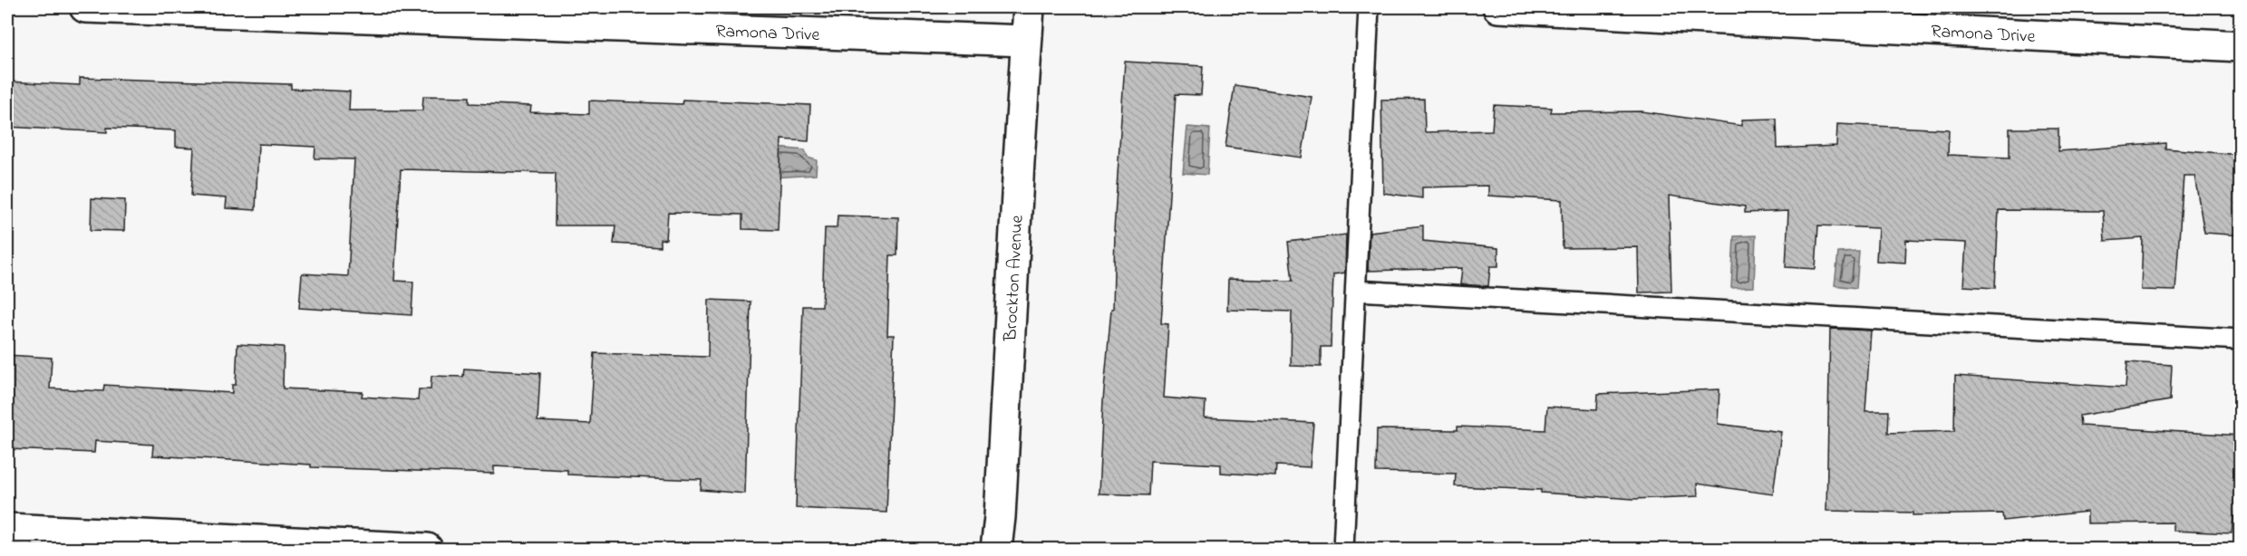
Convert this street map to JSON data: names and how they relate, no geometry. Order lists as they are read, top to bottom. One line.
{"streets":{"street":["Ramona Drive","Brockton Avenue"]},"crossings":[["Ramona Drive","Brockton Avenue"]]}
